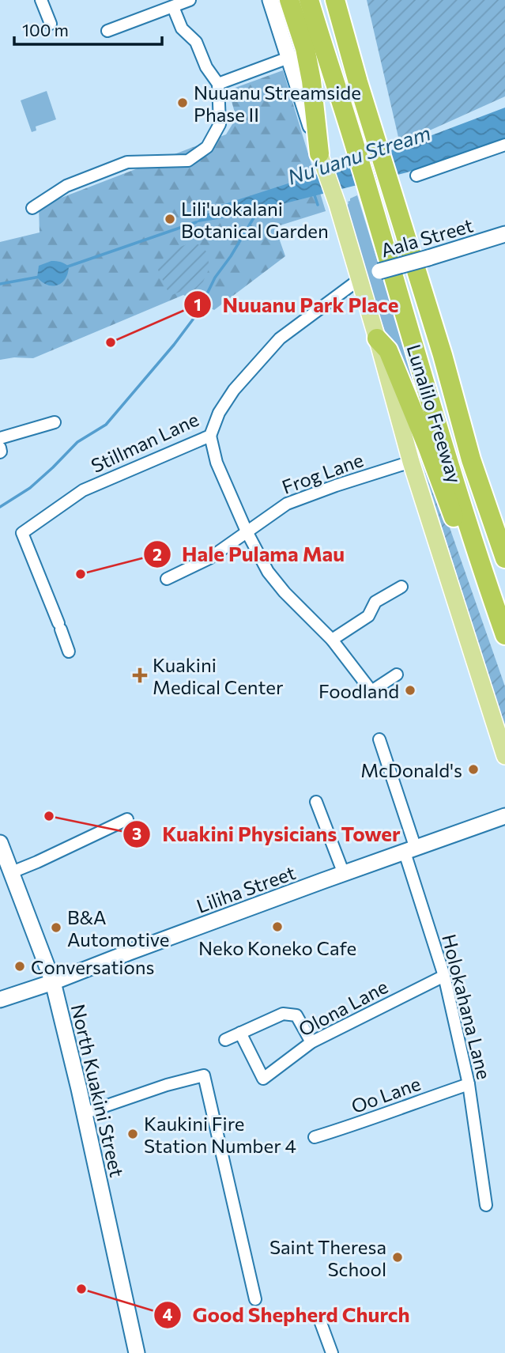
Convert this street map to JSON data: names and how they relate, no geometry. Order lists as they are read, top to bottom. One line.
{"streets":{"highway":["Lunalilo Freeway"],"street":["Aala Street","Stillman Lane","Frog Lane","Liliha Street","Holokahana Lane","Olona Lane","North Kuakini Street","Oo Lane"]},"crossings":[["Aala Street","Stillman Lane"],["Liliha Street","Holokahana Lane"],["Liliha Street","North Kuakini Street"],["Holokahana Lane","Olona Lane"],["Holokahana Lane","Oo Lane"]],"water":["Nuʻuanu Stream"],"places":{"other":["Nuuanu Streamside Phase II","Lili'uokalani Botanical Garden","Nuuanu Park Place","Hale Pulama Mau","Foodland","McDonald's","Kuakini Physicians Tower","Neko Koneko Cafe","B&A Automotive","Conversations","Kaukini Fire Station Number 4","Saint Theresa School","Good Shepherd Church"],"health":["Kuakini Medical Center"]},"scale_bar":"100 m"}
